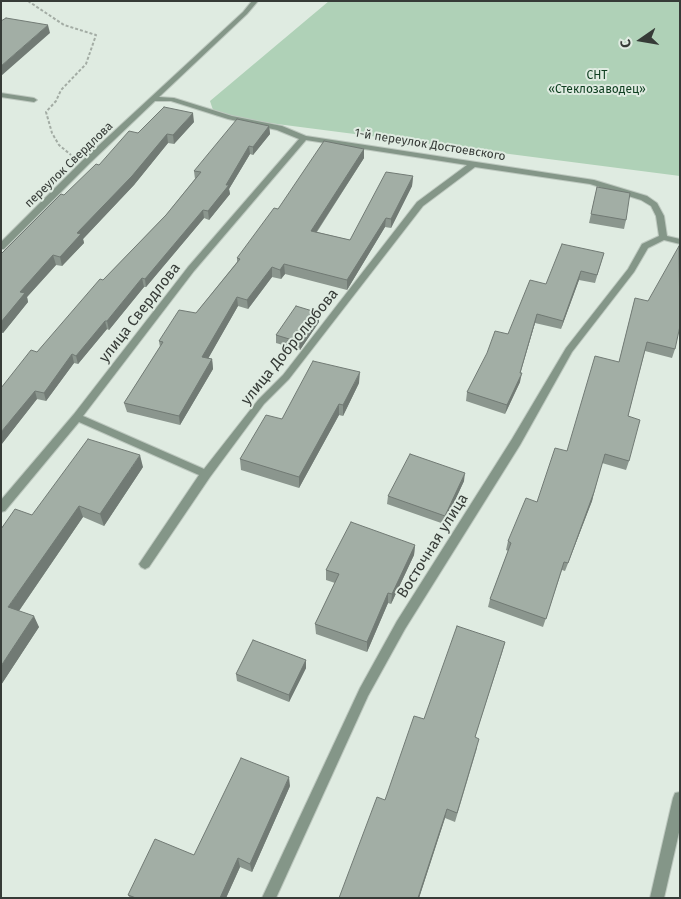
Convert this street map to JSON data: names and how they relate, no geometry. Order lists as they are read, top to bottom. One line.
{"streets":{"street":["1-й переулок Достоевского","переулок Свердлова","улица Свердлова","улица Добролюбова","Восточная улица"]},"crossings":[["1-й переулок Достоевского","переулок Свердлова"],["1-й переулок Достоевского","улица Свердлова"],["1-й переулок Достоевского","улица Добролюбова"],["1-й переулок Достоевского","Восточная улица"]],"parks":["СНТ «Стеклозаводец»"],"north":"left"}
